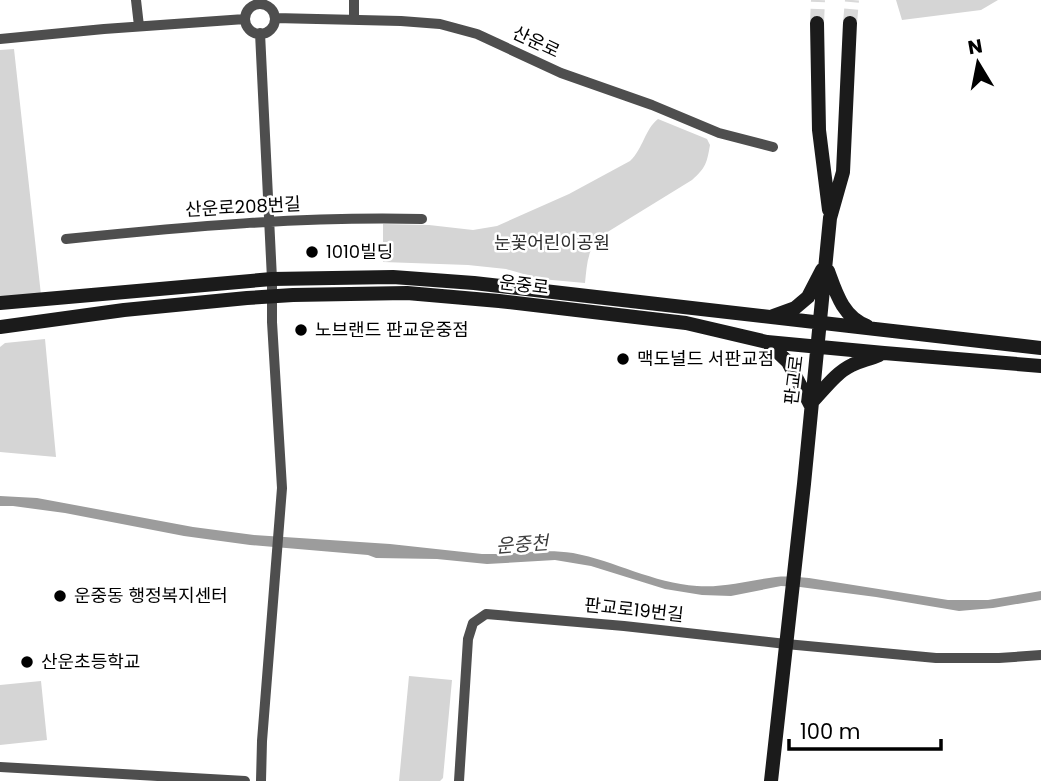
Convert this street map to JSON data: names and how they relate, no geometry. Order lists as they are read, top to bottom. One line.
{"streets":{"main road":["운중로","판교로"],"street":["산운로","산운로208번길","판교로19번길"]},"crossings":[["운중로","판교로"],["판교로","판교로19번길"]],"water":["운중천"],"parks":["눈꽃어린이공원"],"places":["1010빌딩","노브랜드 판교운중점","맥도널드 서판교점","운중동 행정복지센터","산운초등학교"],"scale_bar":"100 m","north":"top"}
